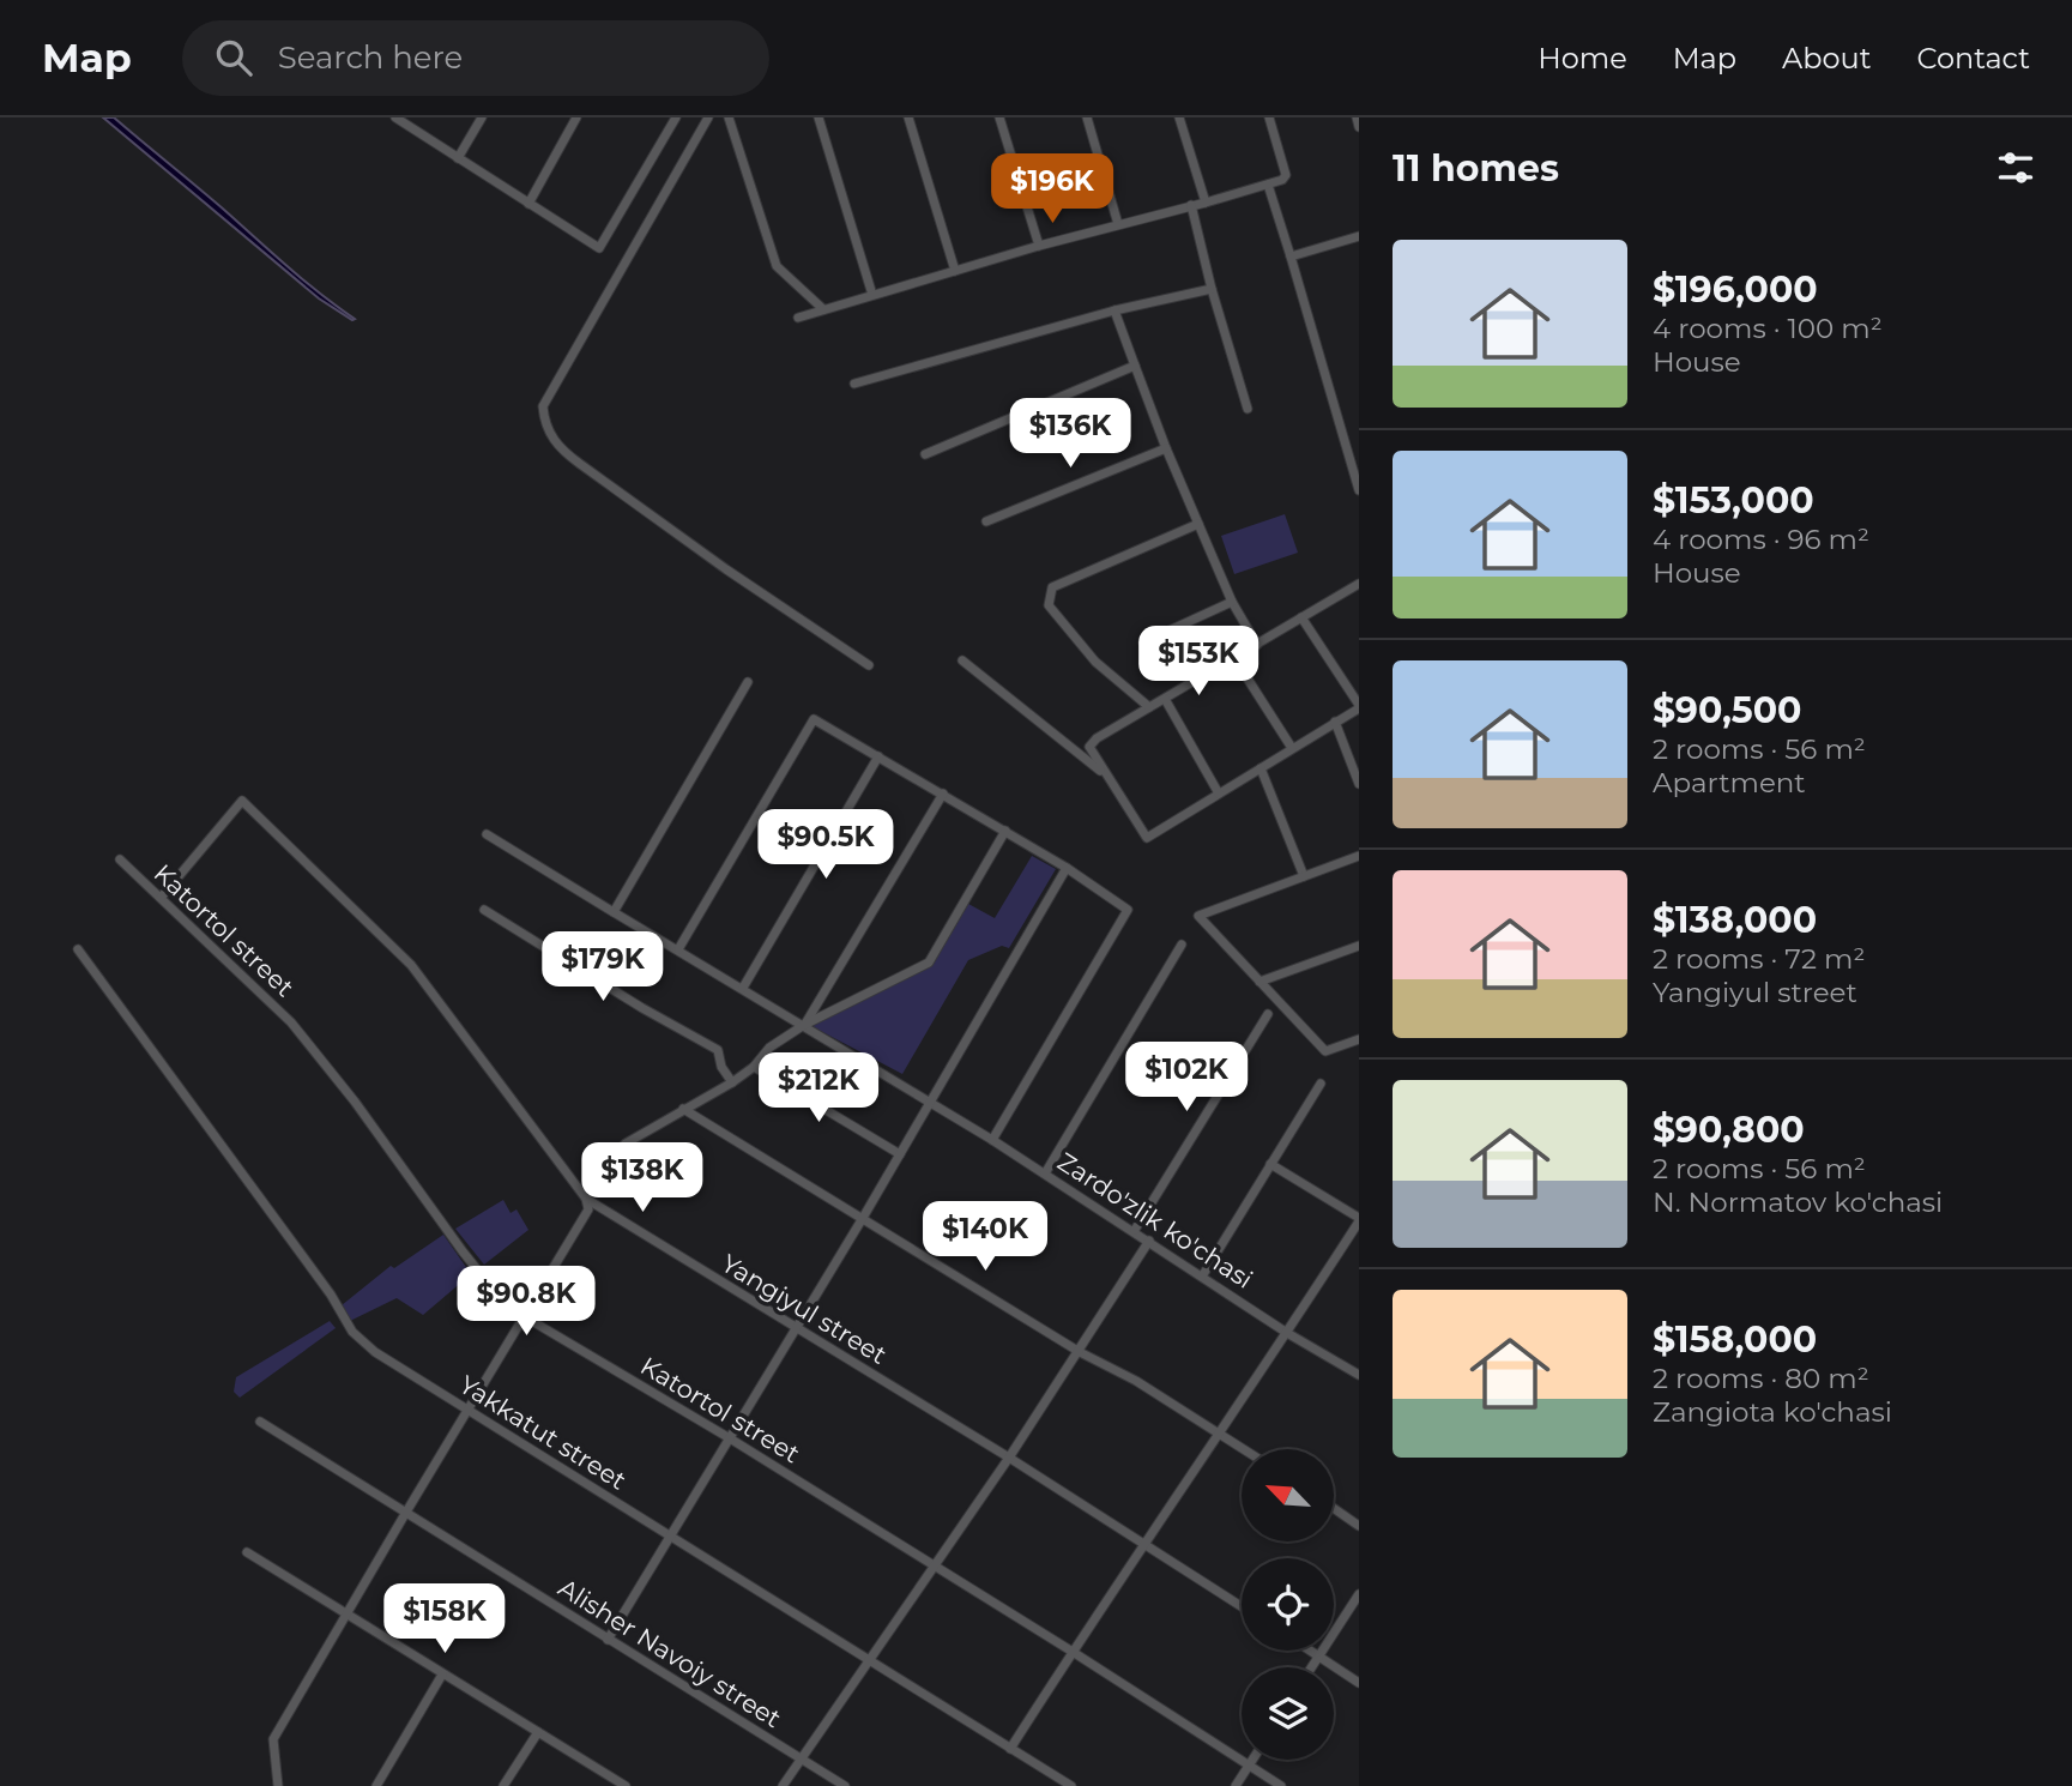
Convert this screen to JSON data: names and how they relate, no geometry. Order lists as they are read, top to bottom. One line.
{"streets":{"street":["Katortol street","Zardo'zlik ko'chasi","Yangiyul street","Yakkatut street","Alisher Navoiy street"]},"crossings":[["Katortol street","Yangiyul street"]],"north":"top left","page":{"header":"Map","search":"Search here","nav":["Home","Map","About","Contact"],"heading":"11 homes","price":["$196K","$136K","$153K","$90.5K","$179K","$102K","$212K","$138K","$140K","$90.8K","$158K"],"list":[{"name":"$196,000","note":"4 rooms · 100 m² · House"},{"name":"$153,000","note":"4 rooms · 96 m² · House"},{"name":"$90,500","note":"2 rooms · 56 m² · Apartment"},{"name":"$138,000","note":"2 rooms · 72 m² · Yangiyul street"},{"name":"$90,800","note":"2 rooms · 56 m² · N. Normatov ko'chasi"},{"name":"$158,000","note":"2 rooms · 80 m² · Zangiota ko'chasi"}]}}
